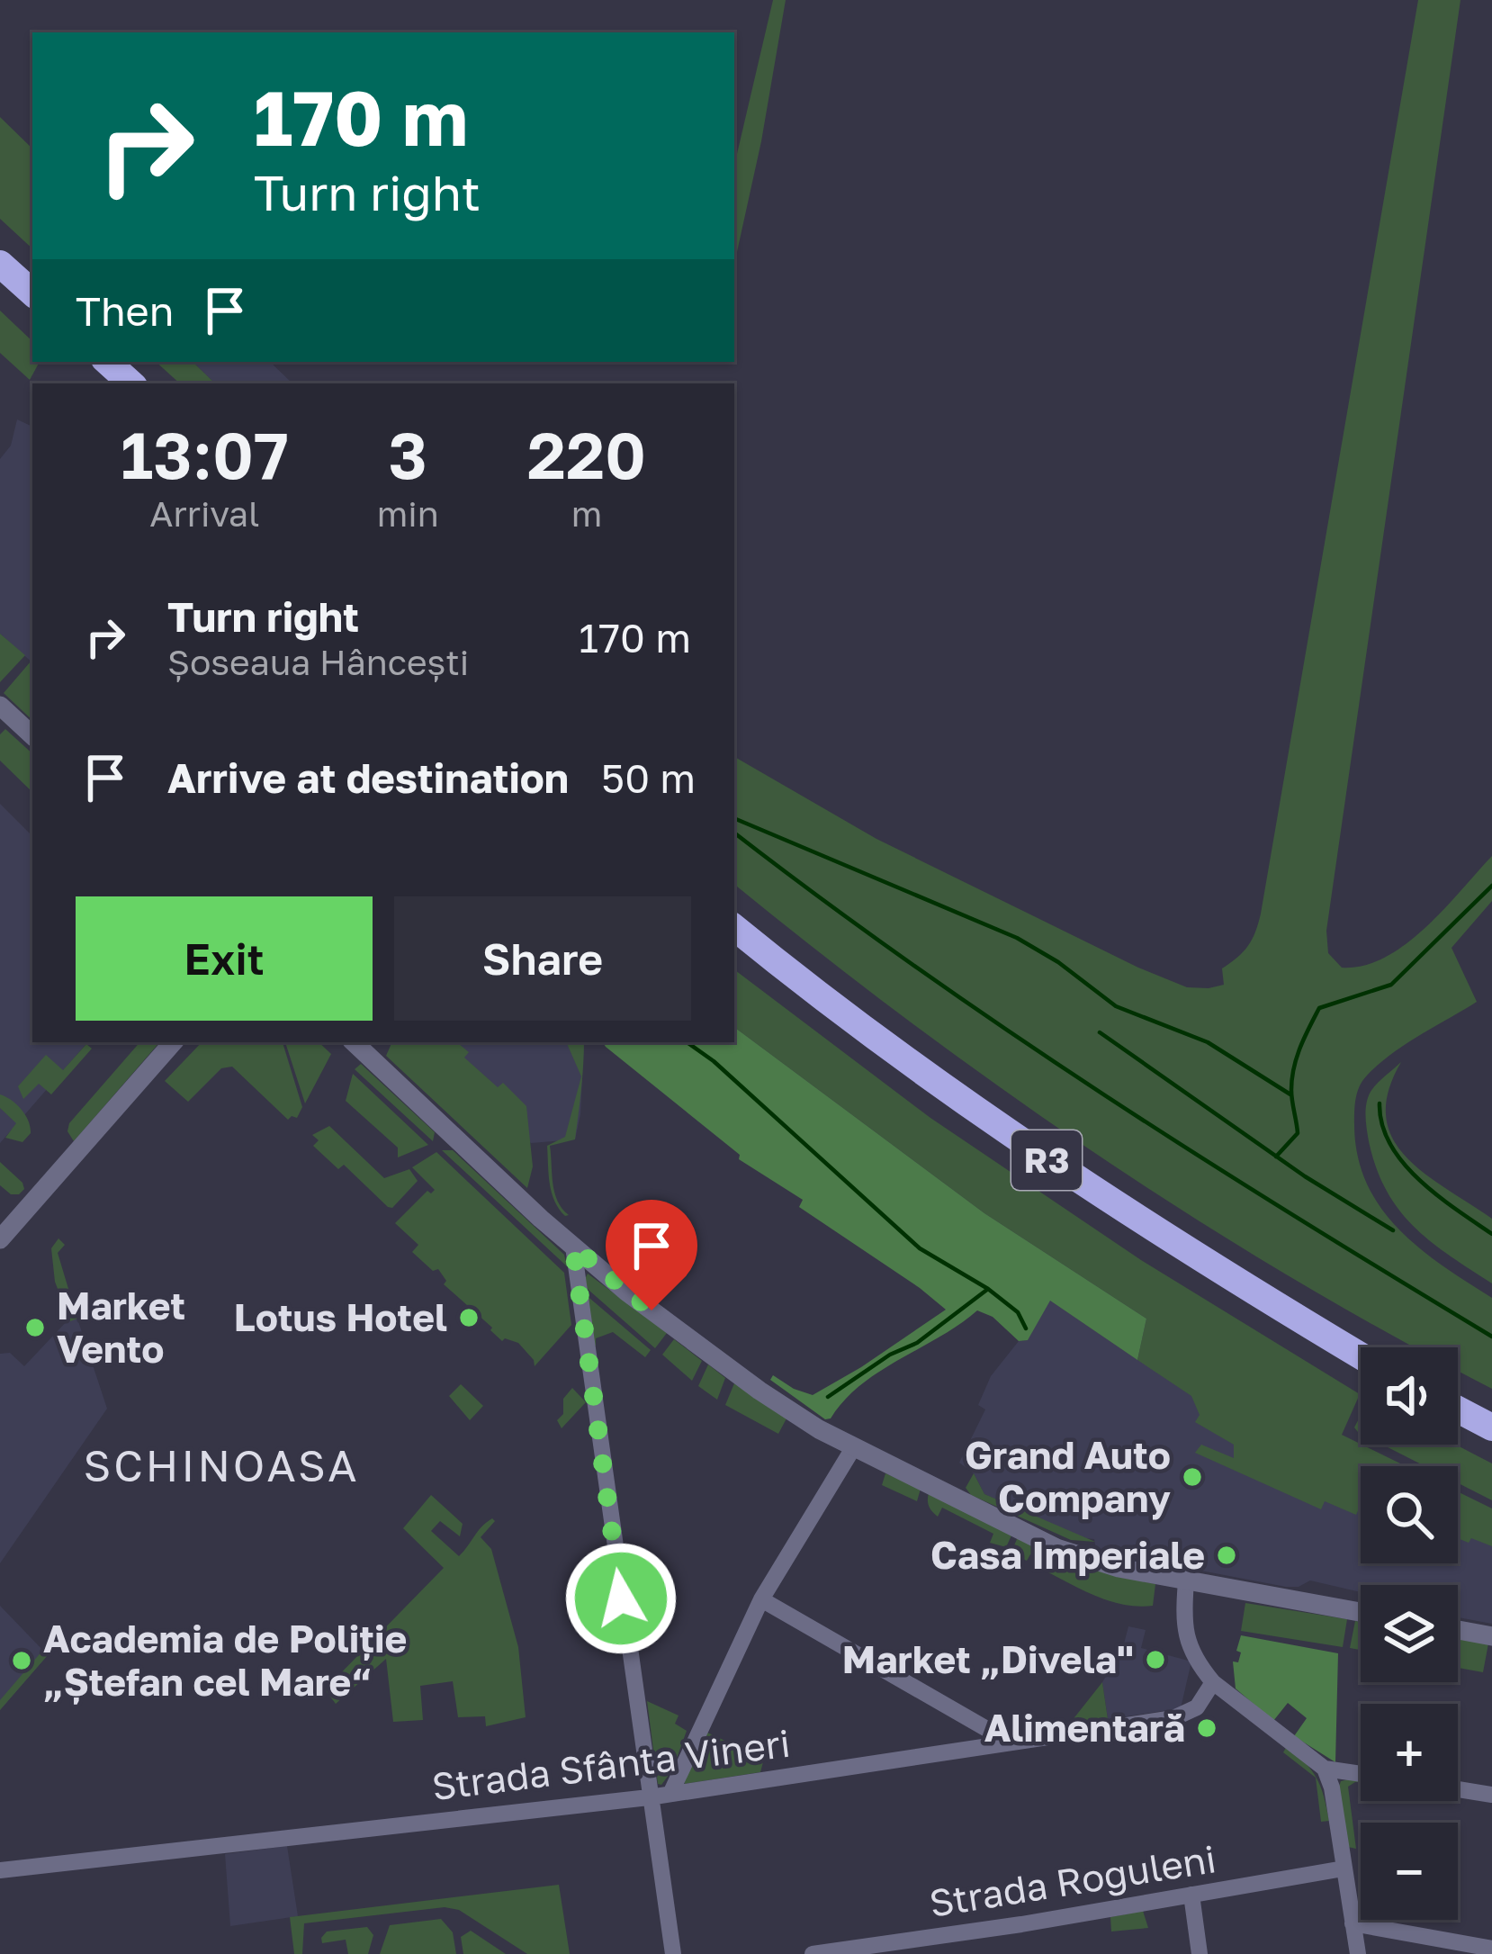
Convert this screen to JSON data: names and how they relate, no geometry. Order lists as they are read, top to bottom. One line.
{"streets":{"highway":["R3"],"street":["Strada Sfânta Vineri","Strada Roguleni"]},"districts":["SCHINOASA"],"places":["Lotus Hotel","Market Vento","Grand Auto Company","Casa Imperiale","Market „Divela\"","Academia de Poliție „Ștefan cel Mare“","Alimentară"],"page":{"turn":["170 m","Turn right"],"then":"Then","eta":["13:07","Arrival","3","min","220","m"],"list":[{"name":"Turn right","note":"Șoseaua Hâncești","value":"170 m"},{"name":"Arrive at destination","value":"50 m"}],"buttons":["Exit","Share"],"map_buttons":["+","−"]}}
